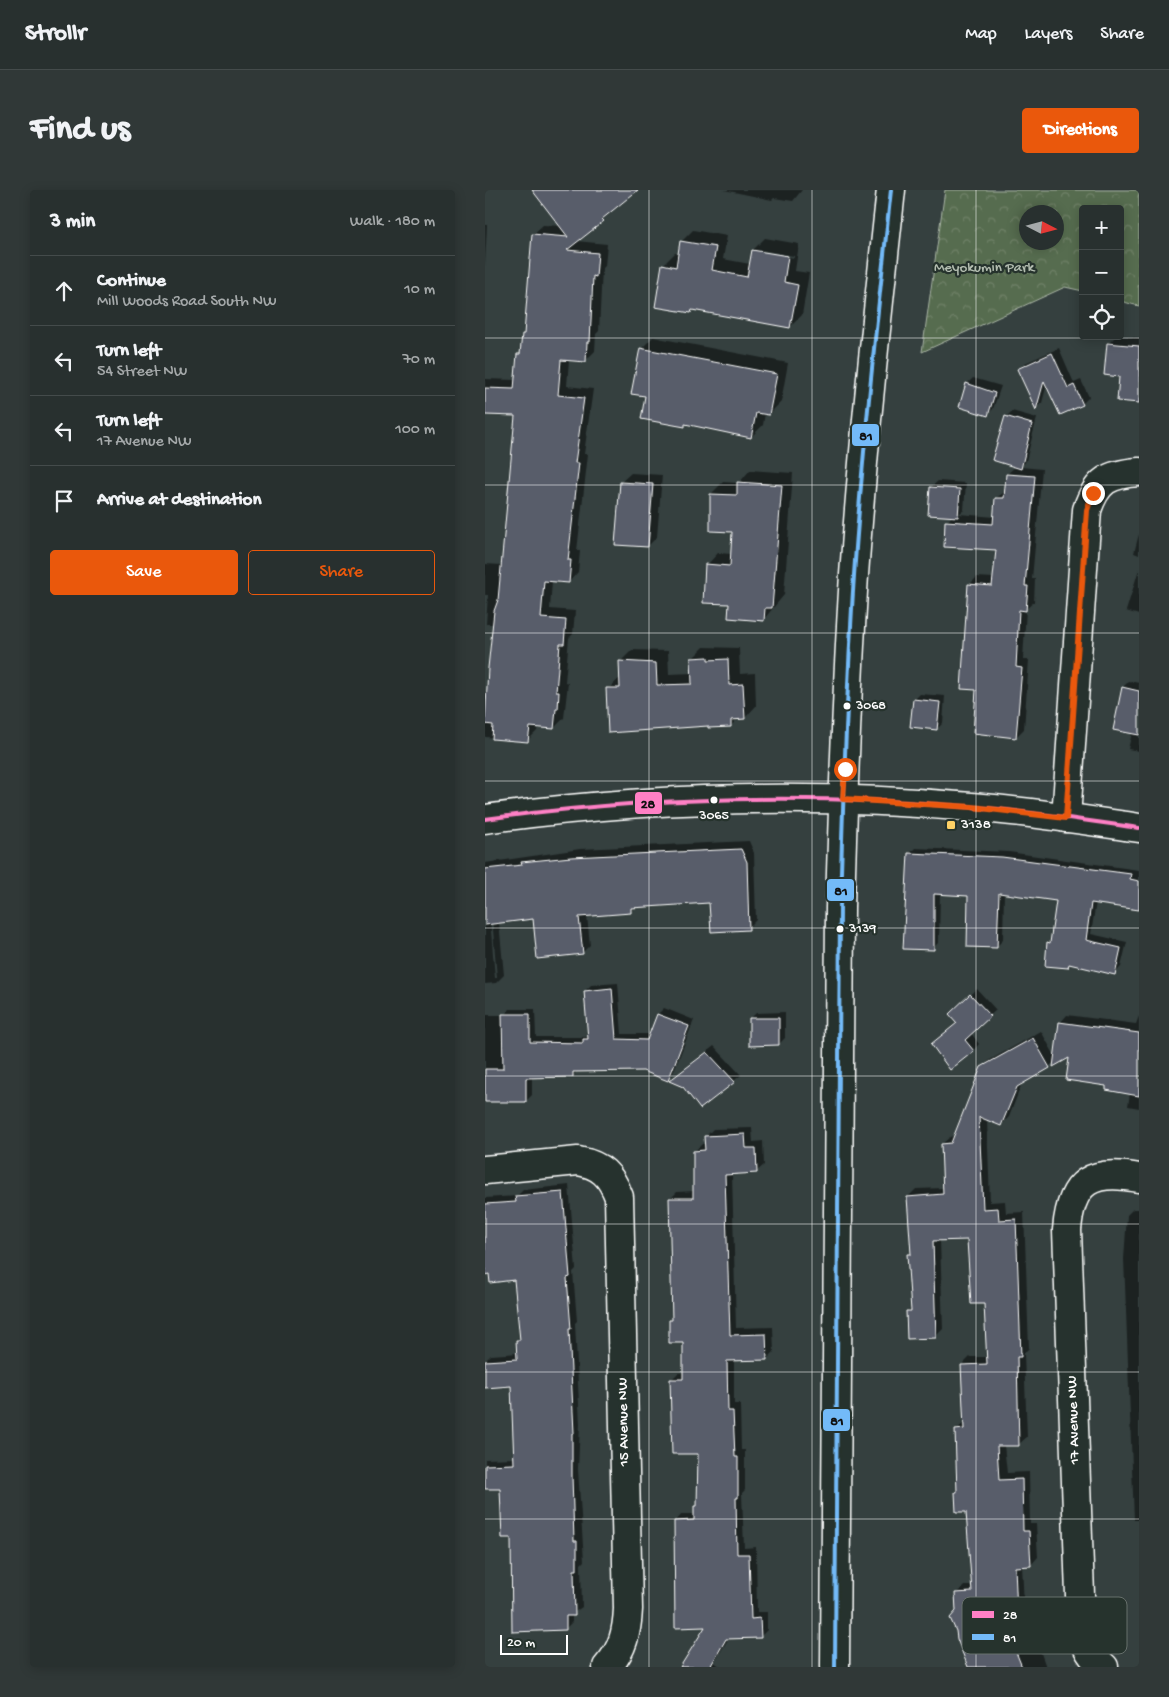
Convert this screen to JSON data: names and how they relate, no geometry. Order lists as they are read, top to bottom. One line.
{"streets":{"street":["17 Avenue NW","15 Avenue NW"]},"parks":["Meyokumin Park"],"places":{"other":["3068","3065","3139"],"transit":["3138"]},"lines":["transit line 81","transit line 28"],"legend":["28","81"],"scale_bar":"20 m","north":"right","page":{"header":"Strollr","nav":["Map","Layers","Share"],"buttons":["Directions",["Save","Share"]],"title":"Find us","heading":["3 min","Walk · 180 m"],"map_buttons":["+","−"],"list":[["Continue","Mill Woods Road South NW","10 m"],["Turn left","54 Street NW","70 m"],["Turn left","17 Avenue NW","100 m"],"Arrive at destination"],"scale":"20 m"}}
